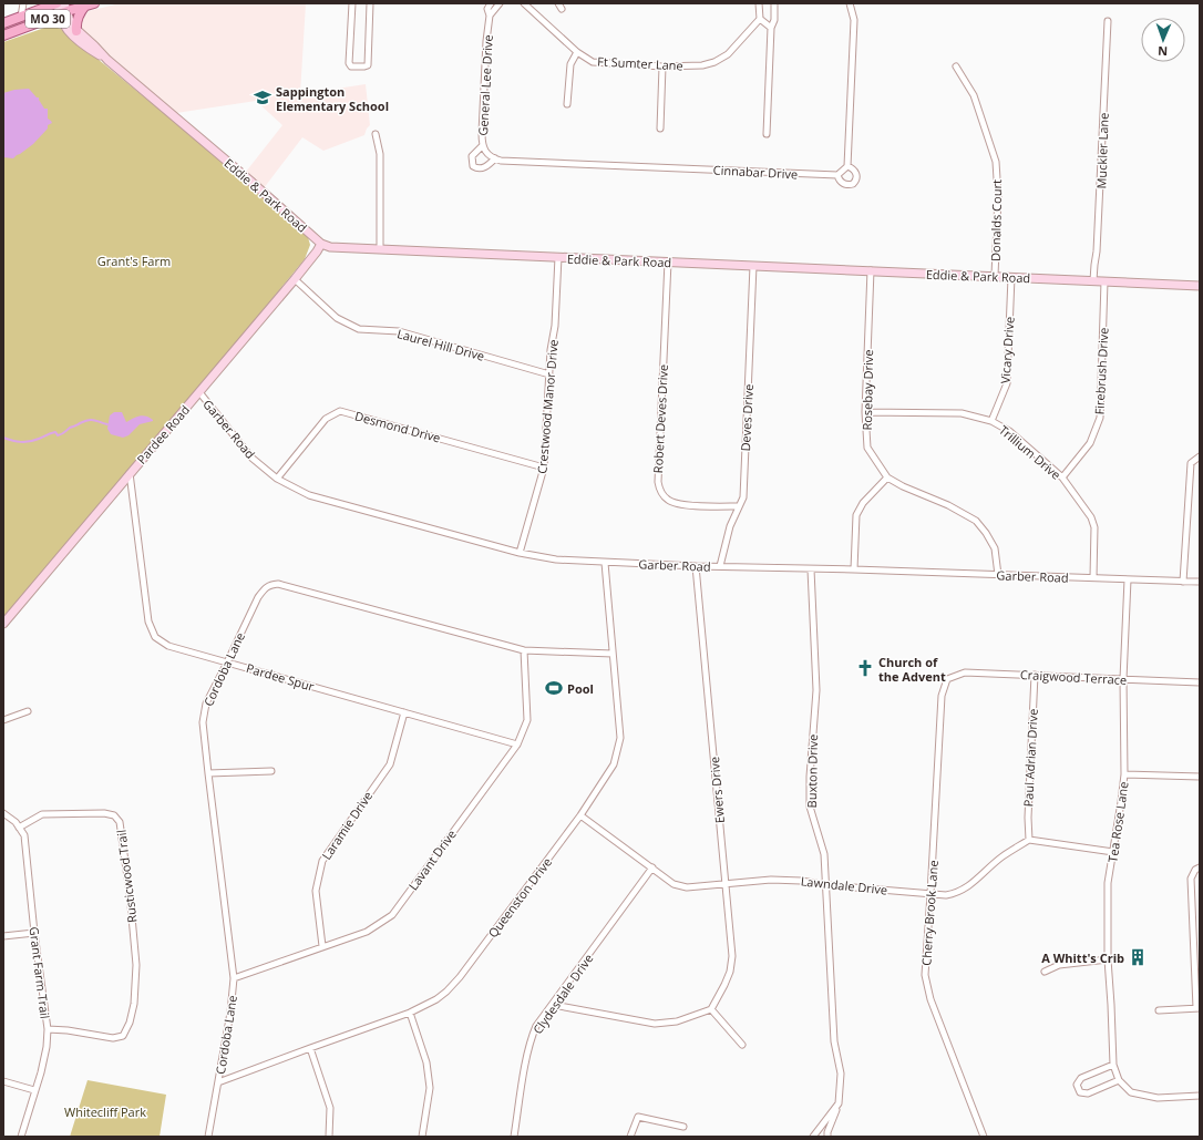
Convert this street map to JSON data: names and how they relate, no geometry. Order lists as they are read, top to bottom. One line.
{"streets":{"main road":["MO 30"],"street":["Ft Sumter Lane","General Lee Drive","Muckler Lane","Cinnabar Drive","Eddie & Park Road","Donalds Court","Laurel Hill Drive","Vicary Drive","Firebrush Drive","Rosebay Drive","Crestwood Manor Drive","Deves Drive","Robert Deves Drive","Desmond Drive","Garber Road","Pardee Road","Trillium Drive","Cordoba Lane","Pardee Spur","Craigwood Terrace","Paul Adrian Drive","Buxton Drive","Ewers Drive","Tea Rose Lane","Laramie Drive","Lavant Drive","Rusticwood Trail","Lawndale Drive","Queenston Drive","Cherry Brook Lane","Grant Farm Trail","Clydesdale Drive"]},"crossings":[["MO 30","Eddie & Park Road"],["General Lee Drive","Cinnabar Drive"],["Muckler Lane","Eddie & Park Road"],["Eddie & Park Road","Donalds Court"],["Eddie & Park Road","Vicary Drive"],["Eddie & Park Road","Firebrush Drive"],["Eddie & Park Road","Rosebay Drive"],["Eddie & Park Road","Crestwood Manor Drive"],["Eddie & Park Road","Deves Drive"],["Eddie & Park Road","Robert Deves Drive"],["Eddie & Park Road","Pardee Road"],["Laurel Hill Drive","Crestwood Manor Drive"],["Laurel Hill Drive","Pardee Road"],["Vicary Drive","Trillium Drive"],["Firebrush Drive","Trillium Drive"],["Rosebay Drive","Garber Road"],["Rosebay Drive","Trillium Drive"],["Crestwood Manor Drive","Desmond Drive"],["Crestwood Manor Drive","Garber Road"],["Deves Drive","Robert Deves Drive"],["Deves Drive","Garber Road"],["Desmond Drive","Garber Road"],["Garber Road","Pardee Road"],["Garber Road","Trillium Drive"],["Garber Road","Buxton Drive"],["Garber Road","Ewers Drive"],["Garber Road","Tea Rose Lane"],["Garber Road","Queenston Drive"],["Pardee Road","Pardee Spur"],["Cordoba Lane","Pardee Spur"],["Cordoba Lane","Lavant Drive"],["Cordoba Lane","Queenston Drive"],["Pardee Spur","Laramie Drive"],["Pardee Spur","Lavant Drive"],["Craigwood Terrace","Paul Adrian Drive"],["Craigwood Terrace","Tea Rose Lane"],["Craigwood Terrace","Cherry Brook Lane"],["Paul Adrian Drive","Lawndale Drive"],["Buxton Drive","Lawndale Drive"],["Ewers Drive","Lawndale Drive"],["Laramie Drive","Lavant Drive"],["Rusticwood Trail","Grant Farm Trail"],["Lawndale Drive","Queenston Drive"],["Lawndale Drive","Cherry Brook Lane"],["Lawndale Drive","Clydesdale Drive"]],"parks":["Grant's Farm","Whitecliff Park"],"places":{"school or university":["Sappington Elementary School"],"church":["Church of the Advent"],"sports":["Pool"],"building":["A Whitt's Crib"]},"north":"bottom"}
